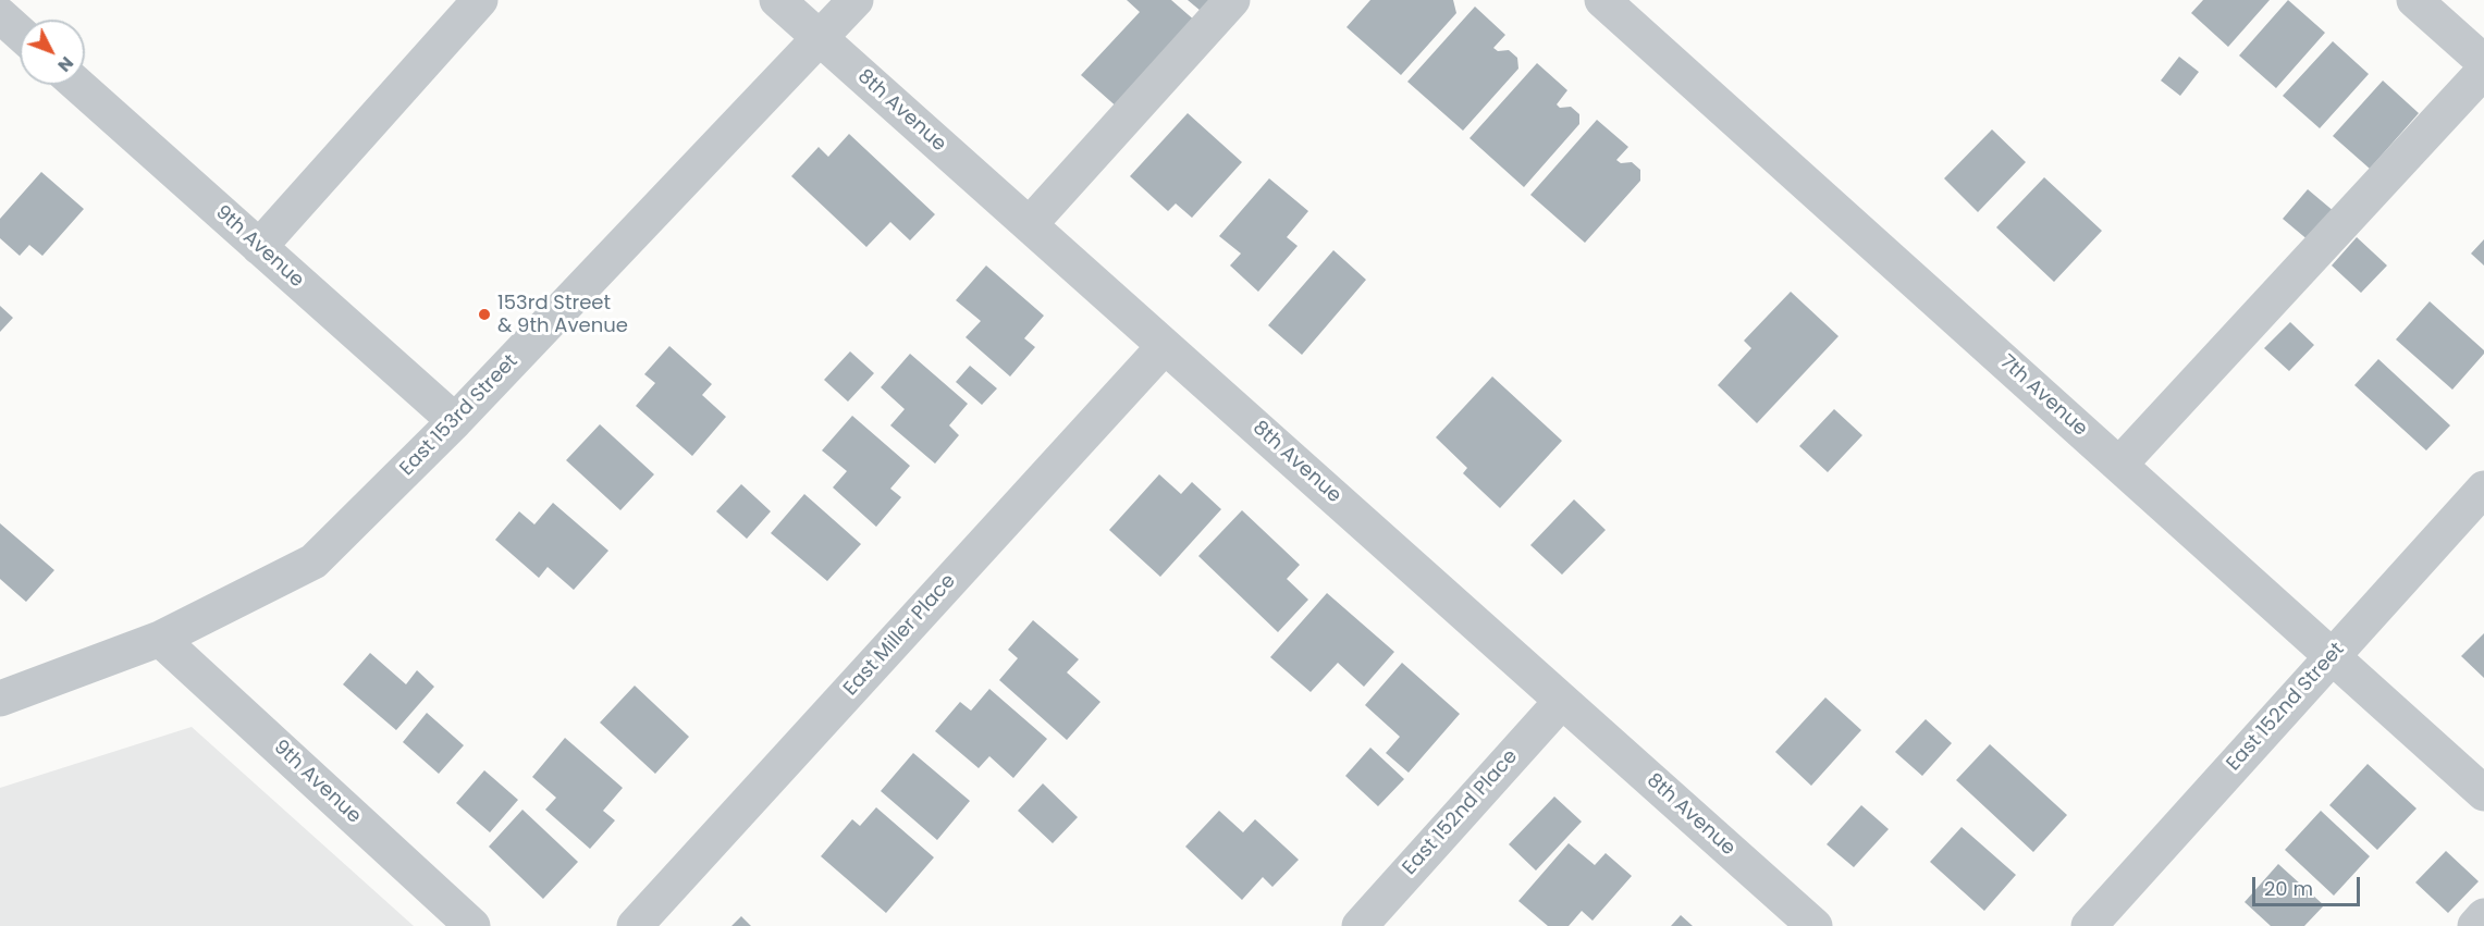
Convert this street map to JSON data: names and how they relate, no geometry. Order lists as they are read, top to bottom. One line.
{"streets":{"street":["8th Avenue","9th Avenue","7th Avenue","East 153rd Street","East Miller Place","East 152nd Street","East 152nd Place"]},"crossings":[["8th Avenue","East 153rd Street"],["8th Avenue","East Miller Place"],["8th Avenue","East 152nd Place"],["9th Avenue","East 153rd Street"],["7th Avenue","East 152nd Street"]],"places":["153rd Street & 9th Avenue"],"scale_bar":"20 m","north":"bottom right"}
